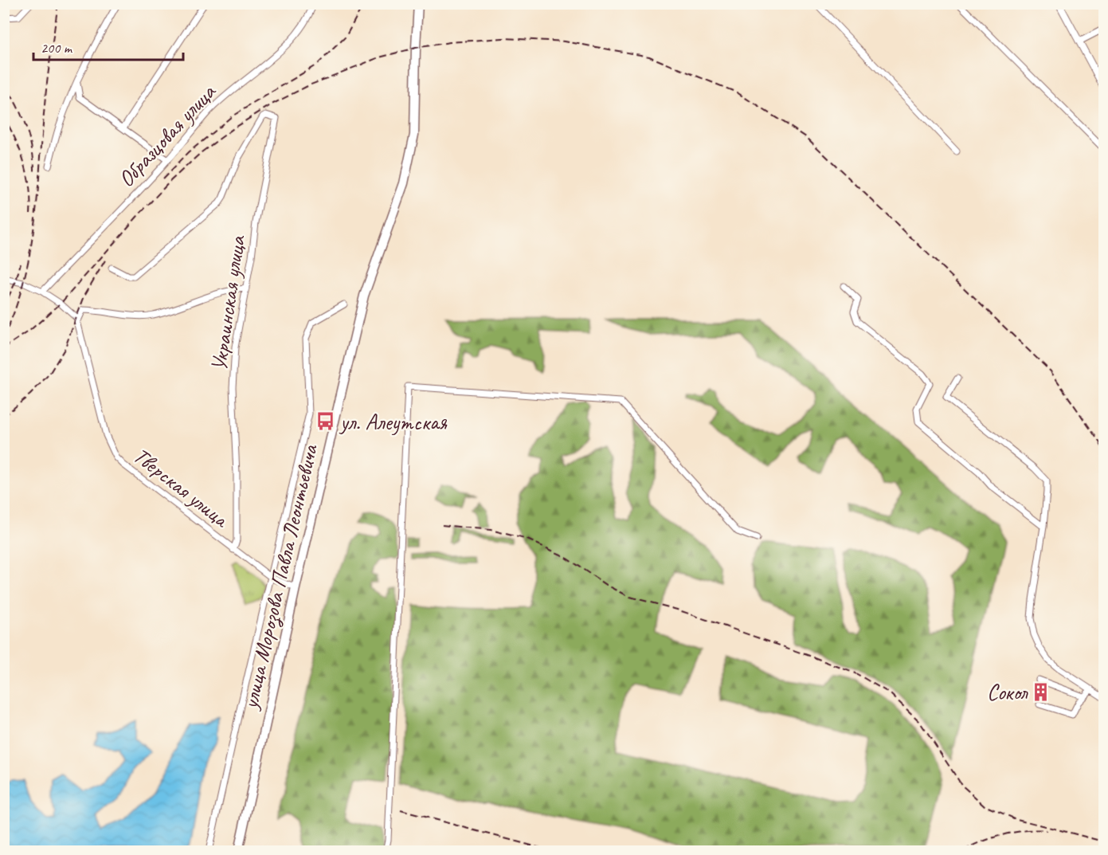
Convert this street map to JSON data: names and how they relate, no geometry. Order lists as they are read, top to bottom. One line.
{"streets":{"main road":["улица Морозова Павла Леонтьевича"],"street":["Образцовая улица","Украинская улица","Тверская улица"]},"crossings":[["Украинская улица","Тверская улица"],["Тверская улица","улица Морозова Павла Леонтьевича"]],"places":{"bus stop":["ул. Алеутская"],"building":["Сокол"]},"scale_bar":"200 m"}
